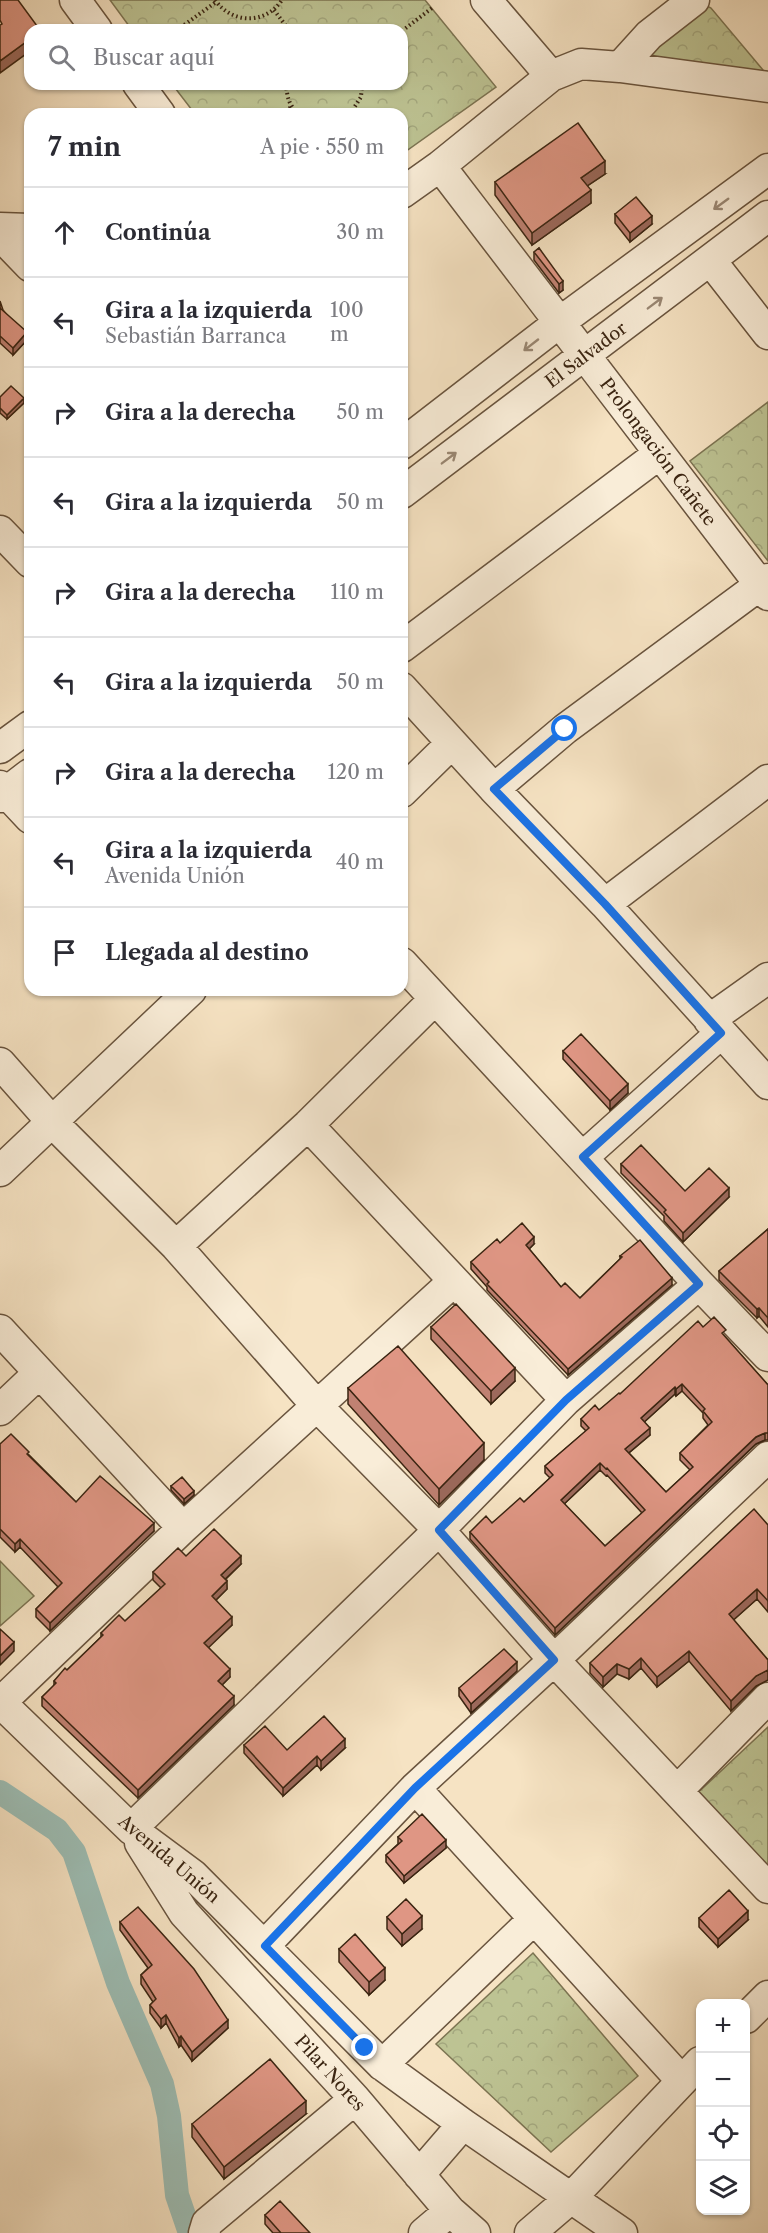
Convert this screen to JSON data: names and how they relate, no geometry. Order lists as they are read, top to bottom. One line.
{"streets":{"street":["El Salvador","Prolongación Cañete","Avenida Unión","Pilar Nores"]},"crossings":[["El Salvador","Prolongación Cañete"],["Avenida Unión","Pilar Nores"]],"page":{"search":"Buscar aquí","heading":["7 min","A pie · 550 m"],"list":[["Continúa","30 m"],["Gira a la izquierda","Sebastián Barranca","100 m"],["Gira a la derecha","50 m"],["Gira a la izquierda","50 m"],["Gira a la derecha","110 m"],["Gira a la izquierda","50 m"],["Gira a la derecha","120 m"],["Gira a la izquierda","Avenida Unión","40 m"],"Llegada al destino"],"map_buttons":["+","−"]}}
